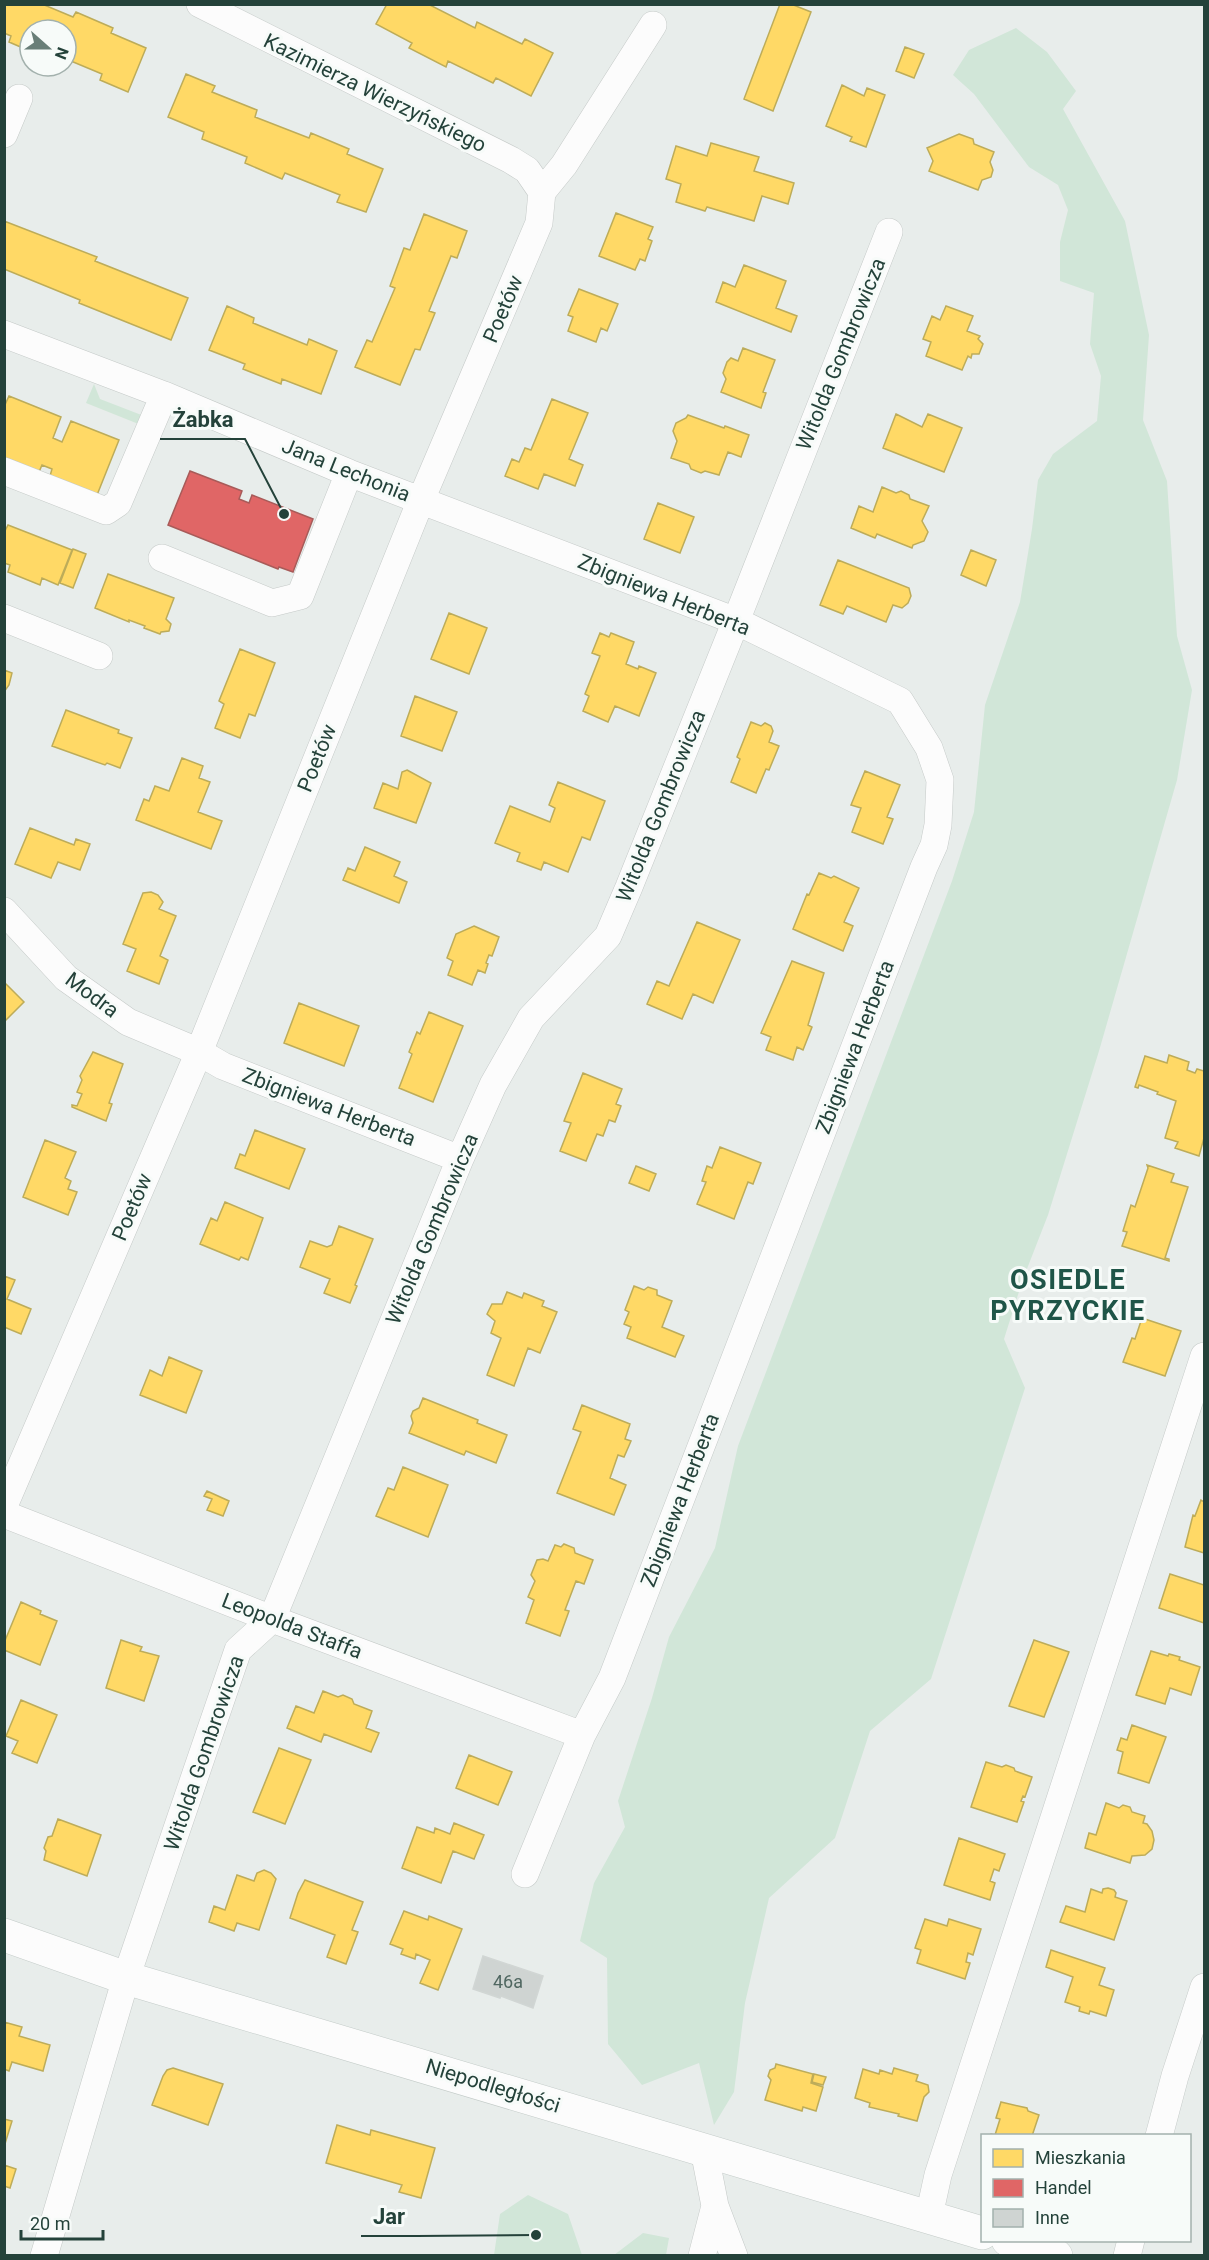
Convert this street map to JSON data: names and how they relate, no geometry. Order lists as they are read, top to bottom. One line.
{"streets":{"street":["Kazimierza Wierzyńskiego","Poetów","Witolda Gombrowicza","Jana Lechonia","Zbigniewa Herberta","Modra","Leopolda Staffa","Niepodległości"]},"crossings":[["Kazimierza Wierzyńskiego","Poetów"],["Poetów","Jana Lechonia"],["Poetów","Zbigniewa Herberta"],["Poetów","Modra"],["Witolda Gombrowicza","Zbigniewa Herberta"],["Witolda Gombrowicza","Leopolda Staffa"],["Witolda Gombrowicza","Niepodległości"],["Jana Lechonia","Zbigniewa Herberta"],["Zbigniewa Herberta","Modra"],["Zbigniewa Herberta","Leopolda Staffa"]],"districts":["OSIEDLE PYRZYCKIE"],"places":["Żabka","Jar"],"house_numbers":["46a"],"legend":["Mieszkania","Handel","Inne"],"scale_bar":"20 m","north":"right"}
